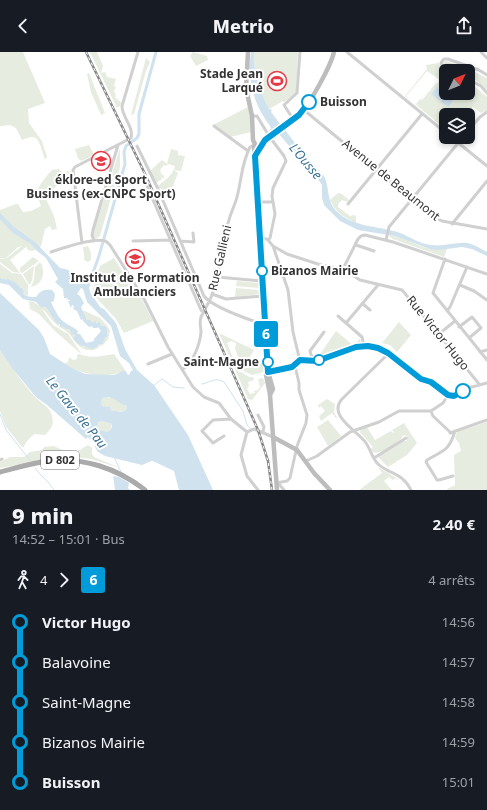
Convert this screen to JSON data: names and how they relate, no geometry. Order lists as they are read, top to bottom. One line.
{"streets":{"main road":["D 802"],"street":["Avenue de Beaumont","Rue Gallieni","Rue Victor Hugo"]},"water":["L'Ousse","Le Gave de Pau"],"places":{"sports":["Stade Jean Larqué"],"other":["Buisson","Bizanos Mairie","Saint-Magne"],"school or university":["éklore-ed Sport Business (ex-CNPC Sport)","Institut de Formation Ambulanciers"]},"lines":["bus line 6"],"north":"top right","page":{"header":"Metrio","on_map":"6","heading":["9 min","14:52 – 15:01 · Bus","2.40 €"],"legs":["4","6","4 arrêts"],"list":[{"name":"Victor Hugo","value":"14:56"},{"name":"Balavoine","value":"14:57"},{"name":"Saint-Magne","value":"14:58"},{"name":"Bizanos Mairie","value":"14:59"},{"name":"Buisson","value":"15:01"}]}}
